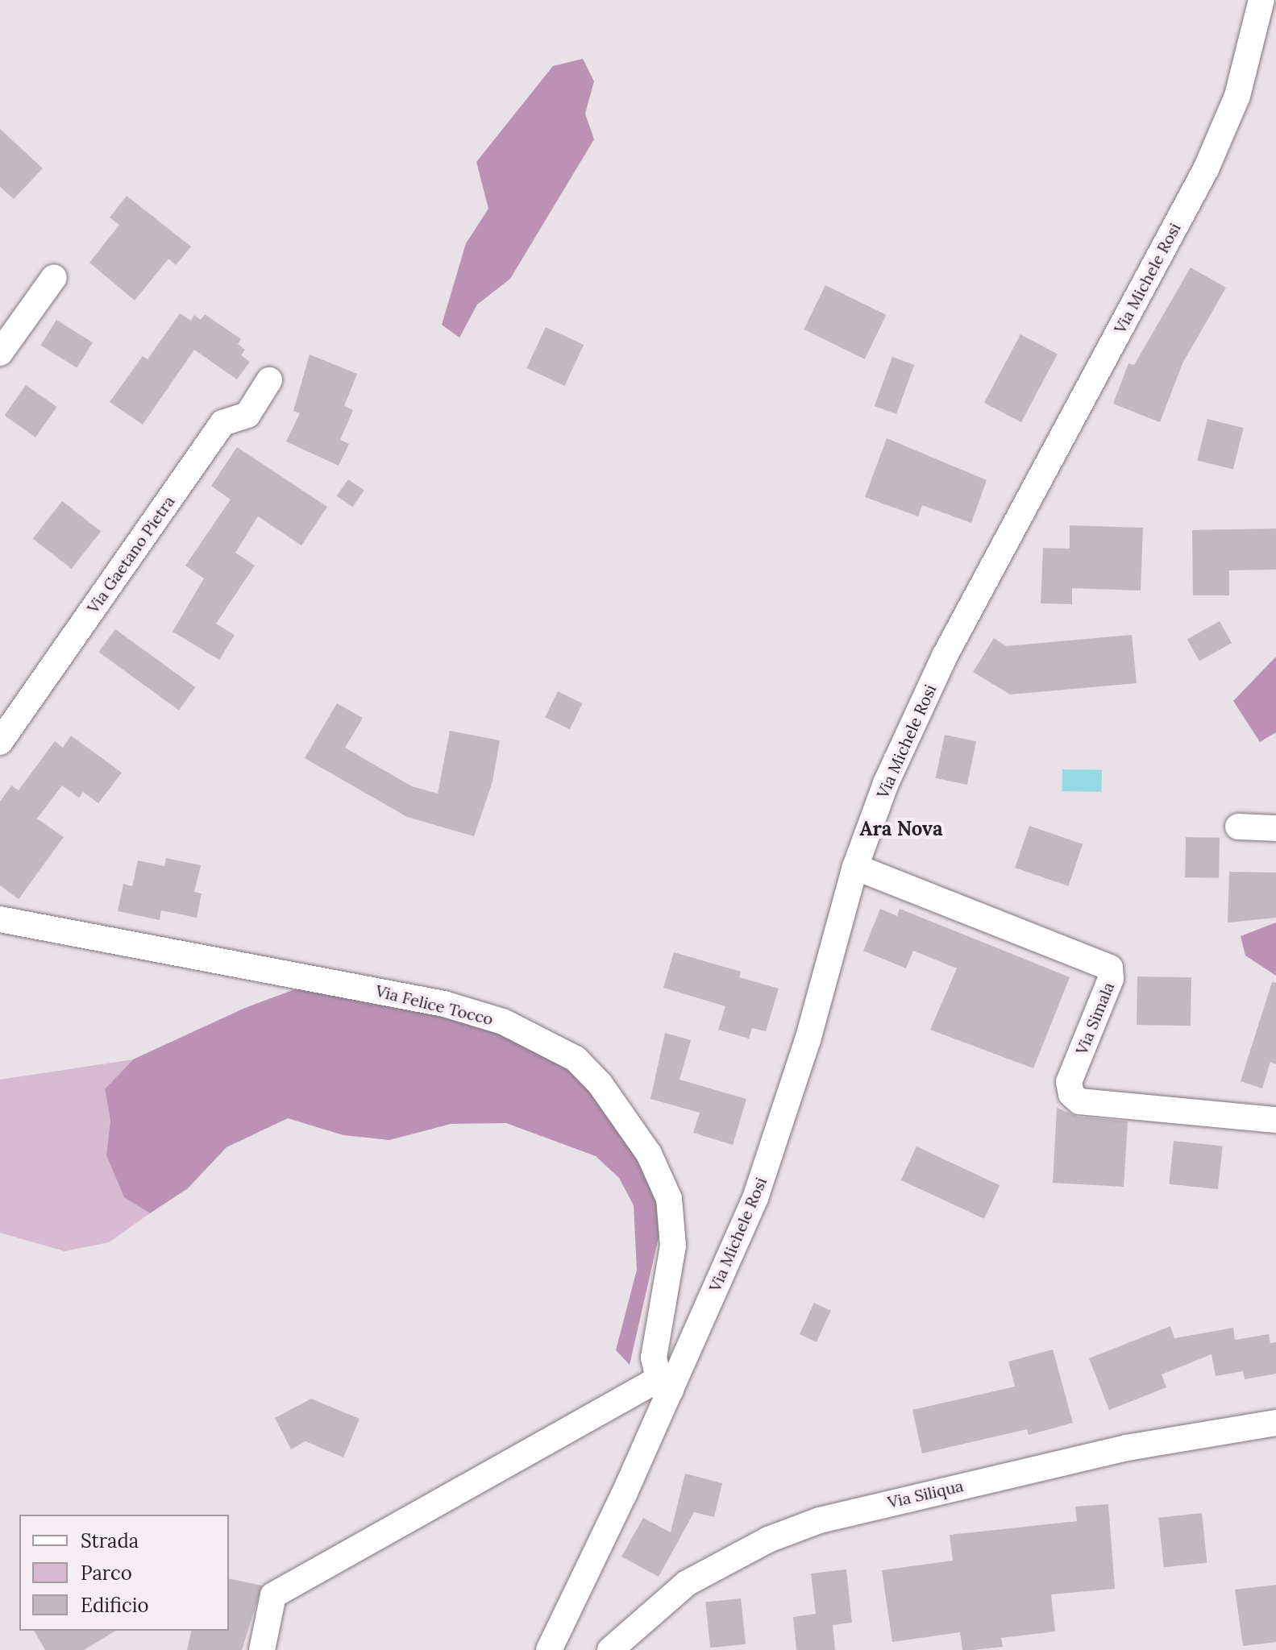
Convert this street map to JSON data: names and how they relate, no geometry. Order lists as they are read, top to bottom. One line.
{"streets":{"street":["Via Michele Rosi","Via Gaetano Pietra","Via Felice Tocco","Via Simala","Via Siliqua"]},"crossings":[["Via Michele Rosi","Via Felice Tocco"],["Via Michele Rosi","Via Simala"]],"districts":["Ara Nova"],"legend":["Strada","Parco","Edificio"]}
